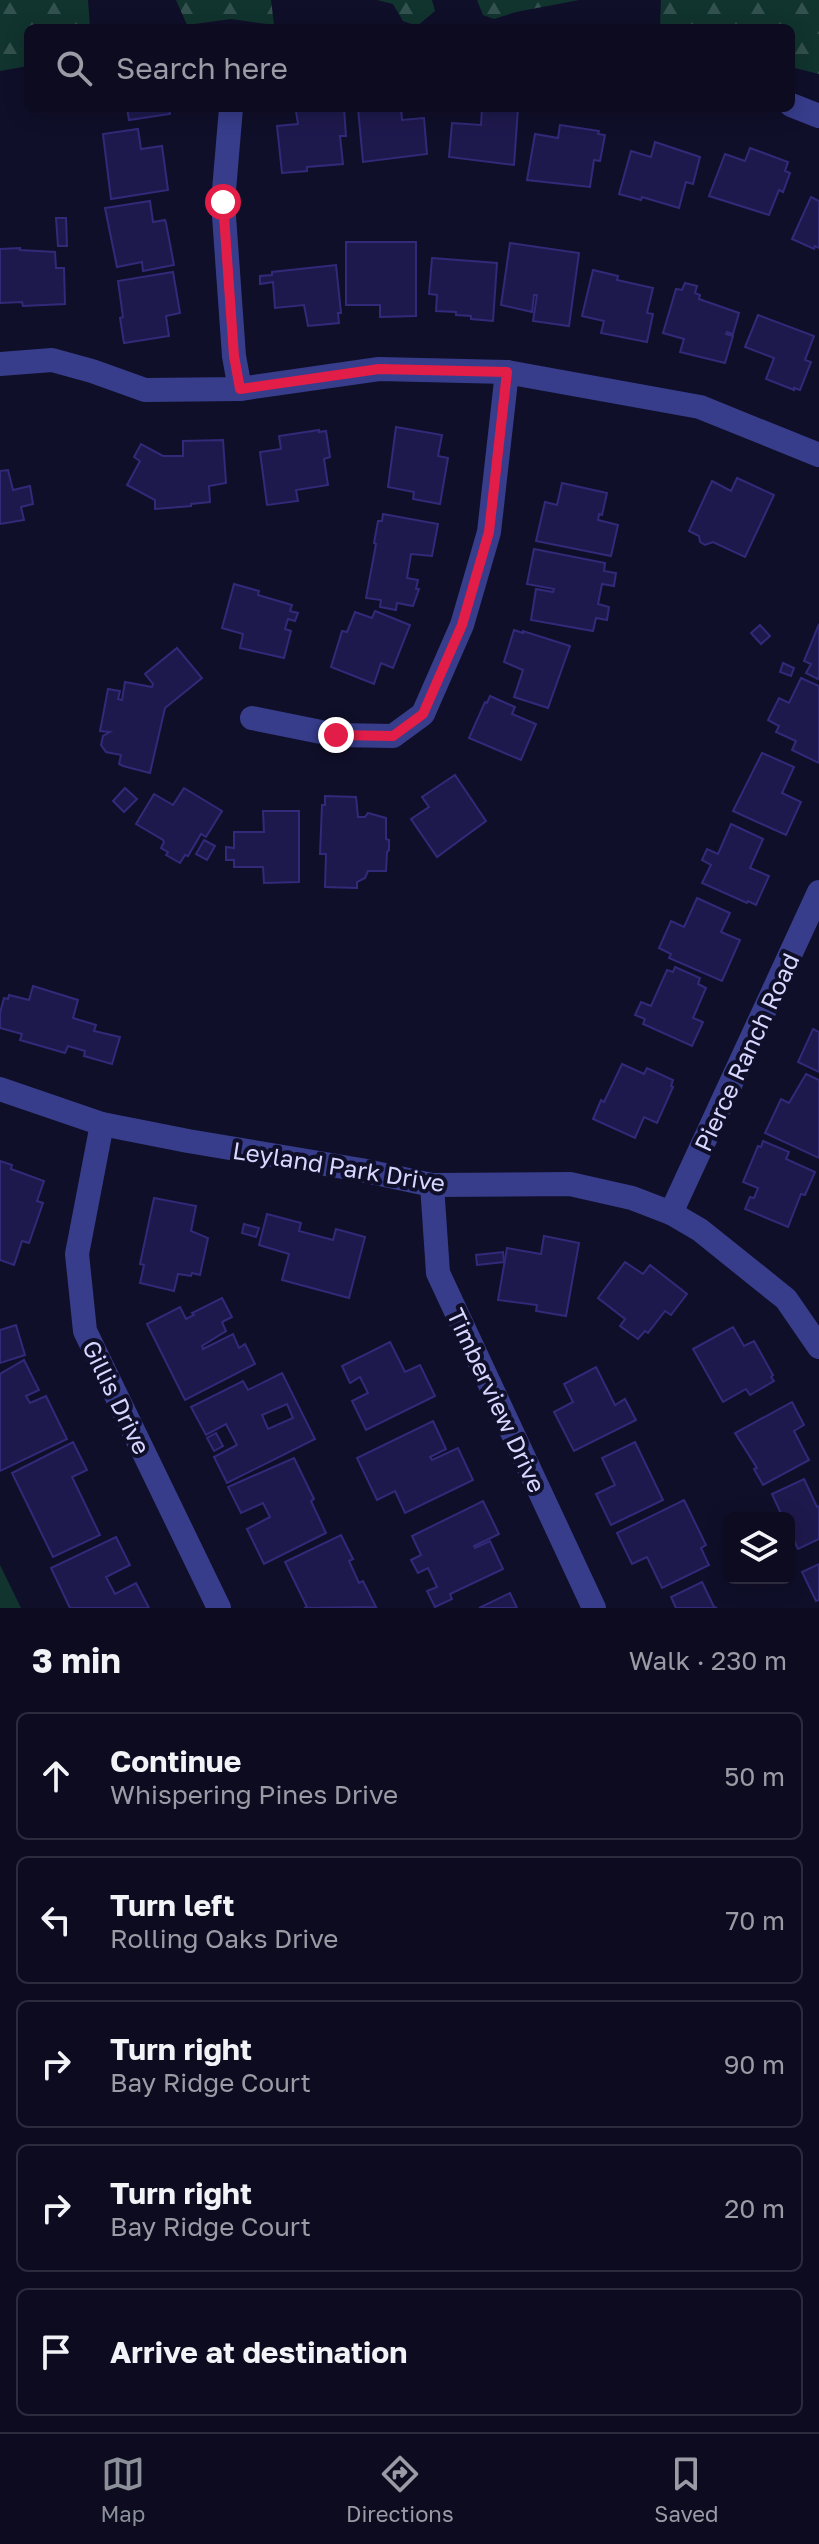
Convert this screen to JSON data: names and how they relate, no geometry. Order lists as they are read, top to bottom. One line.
{"streets":{"street":["Pierce Ranch Road","Leyland Park Drive","Gillis Drive","Timberview Drive"]},"crossings":[["Pierce Ranch Road","Leyland Park Drive"],["Leyland Park Drive","Gillis Drive"],["Leyland Park Drive","Timberview Drive"]],"page":{"search":"Search here","heading":["3 min","Walk · 230 m"],"list":[["Continue","Whispering Pines Drive","50 m"],["Turn left","Rolling Oaks Drive","70 m"],["Turn right","Bay Ridge Court","90 m"],["Turn right","Bay Ridge Court","20 m"],"Arrive at destination"],"nav":["Map","Directions","Saved"]}}
